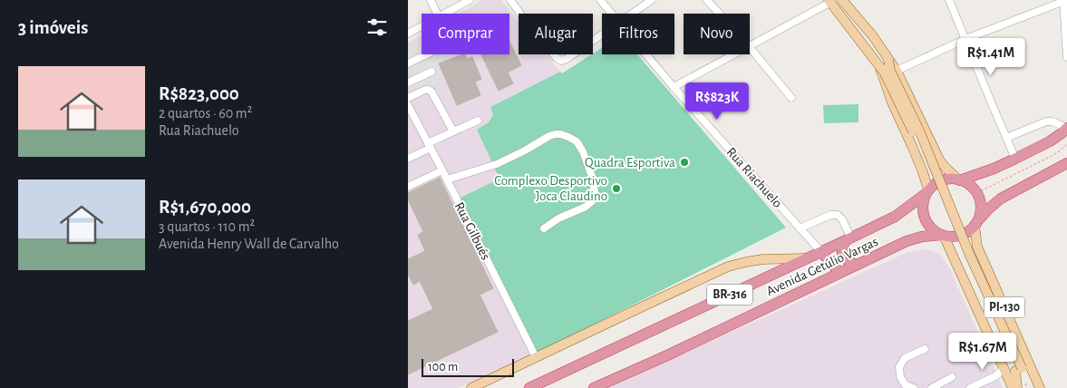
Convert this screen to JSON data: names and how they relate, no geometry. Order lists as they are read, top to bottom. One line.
{"streets":{"highway":["Avenida Getúlio Vargas","BR-316"],"main road":["PI-130"],"street":["Rua Riachuelo","Rua Gilbués"]},"crossings":[["Rua Riachuelo","Avenida Getúlio Vargas"],["Rua Gilbués","Avenida Getúlio Vargas"],["Avenida Getúlio Vargas","PI-130"]],"places":["Quadra Esportiva","Complexo Desportivo Joca Claudino"],"scale_bar":"100 m","page":{"heading":"3 imóveis","chip":["Comprar","Alugar","Filtros","Novo"],"price":["R$1.41M","R$823K","R$1.67M"],"list":[{"name":"R$823,000","note":"2 quartos · 60 m² · Rua Riachuelo"},{"name":"R$1,670,000","note":"3 quartos · 110 m² · Avenida Henry Wall de Carvalho"}],"scale":"100 m"}}
